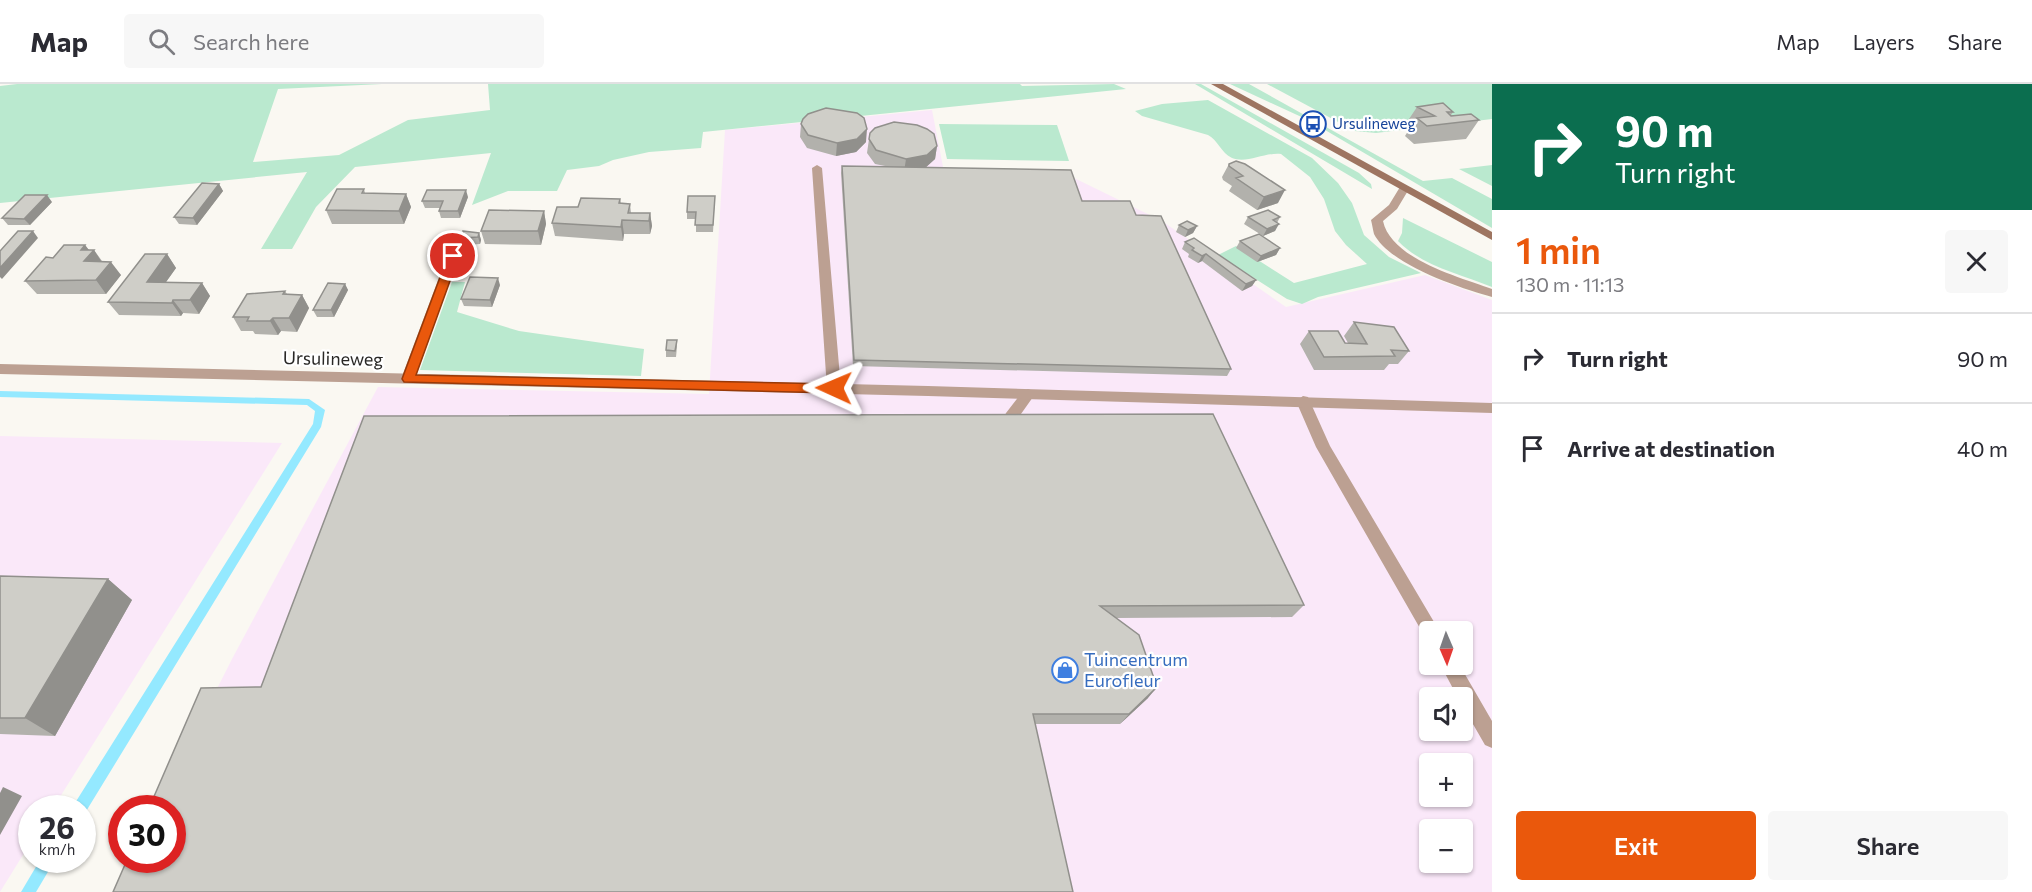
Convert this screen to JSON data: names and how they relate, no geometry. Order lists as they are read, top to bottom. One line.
{"streets":{"street":["Ursulineweg"]},"places":{"bus stop":["Ursulineweg"],"shop":["Tuincentrum Eurofleur"]},"north":"bottom","page":{"header":"Map","search":"Search here","nav":["Map","Layers","Share"],"turn":["90 m","Turn right"],"heading":["1 min","130 m · 11:13"],"list":[{"name":"Turn right","value":"90 m"},{"name":"Arrive at destination","value":"40 m"}],"map_buttons":["+","−"],"speed":"26 km/h","limit":"30","buttons":["Exit","Share"]}}
